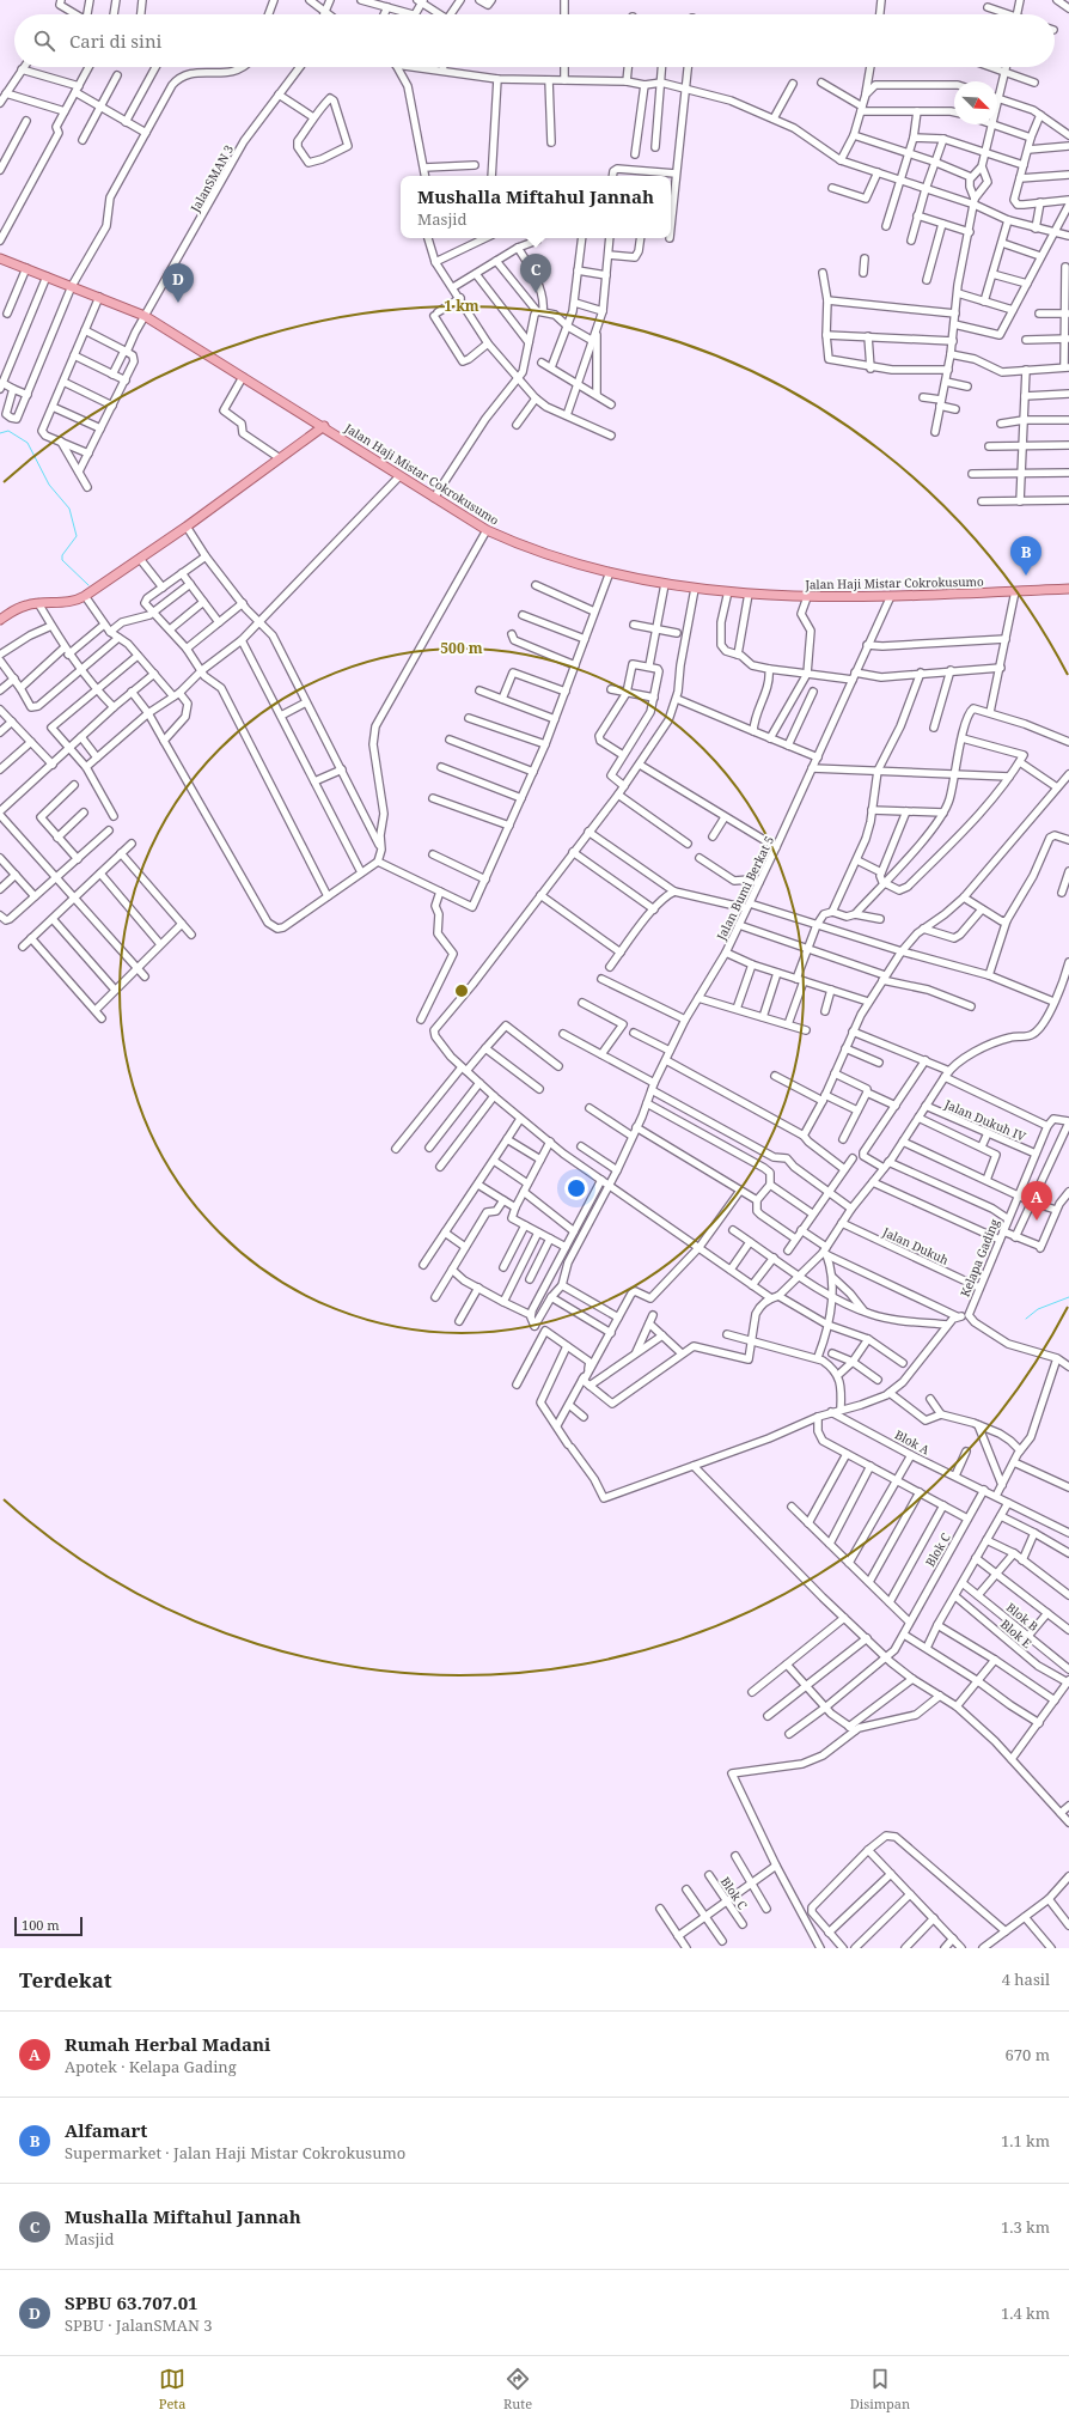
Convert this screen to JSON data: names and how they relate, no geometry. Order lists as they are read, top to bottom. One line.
{"streets":{"main road":["Jalan Haji Mistar Cokrokusumo"],"street":["JalanSMAN 3","Jalan Bumi Berkat 5","Jalan Dukuh IV","Jalan Dukuh","Kelapa Gading","Blok A","Blok C","Blok B","Blok E"]},"crossings":[["JalanSMAN 3","Jalan Haji Mistar Cokrokusumo"],["Jalan Haji Mistar Cokrokusumo","Jalan Bumi Berkat 5"],["Jalan Dukuh IV","Kelapa Gading"],["Jalan Dukuh","Kelapa Gading"],["Blok A","Blok C"]],"scale_bar":"100 m","north":"bottom right","page":{"search":"Cari di sini","popup":["Mushalla Miftahul Jannah","Masjid"],"pins":["C","D","B","A"],"scale":"100 m","heading":["Terdekat","4 hasil"],"list":[{"mark":"A","name":"Rumah Herbal Madani","note":"Apotek · Kelapa Gading","value":"670 m"},{"mark":"B","name":"Alfamart","note":"Supermarket · Jalan Haji Mistar Cokrokusumo","value":"1.1 km"},{"mark":"C","name":"Mushalla Miftahul Jannah","note":"Masjid","value":"1.3 km"},{"mark":"D","name":"SPBU 63.707.01","note":"SPBU · JalanSMAN 3","value":"1.4 km"}],"nav":["Peta","Rute","Disimpan"]},"rings":["1 km","500 m"]}
